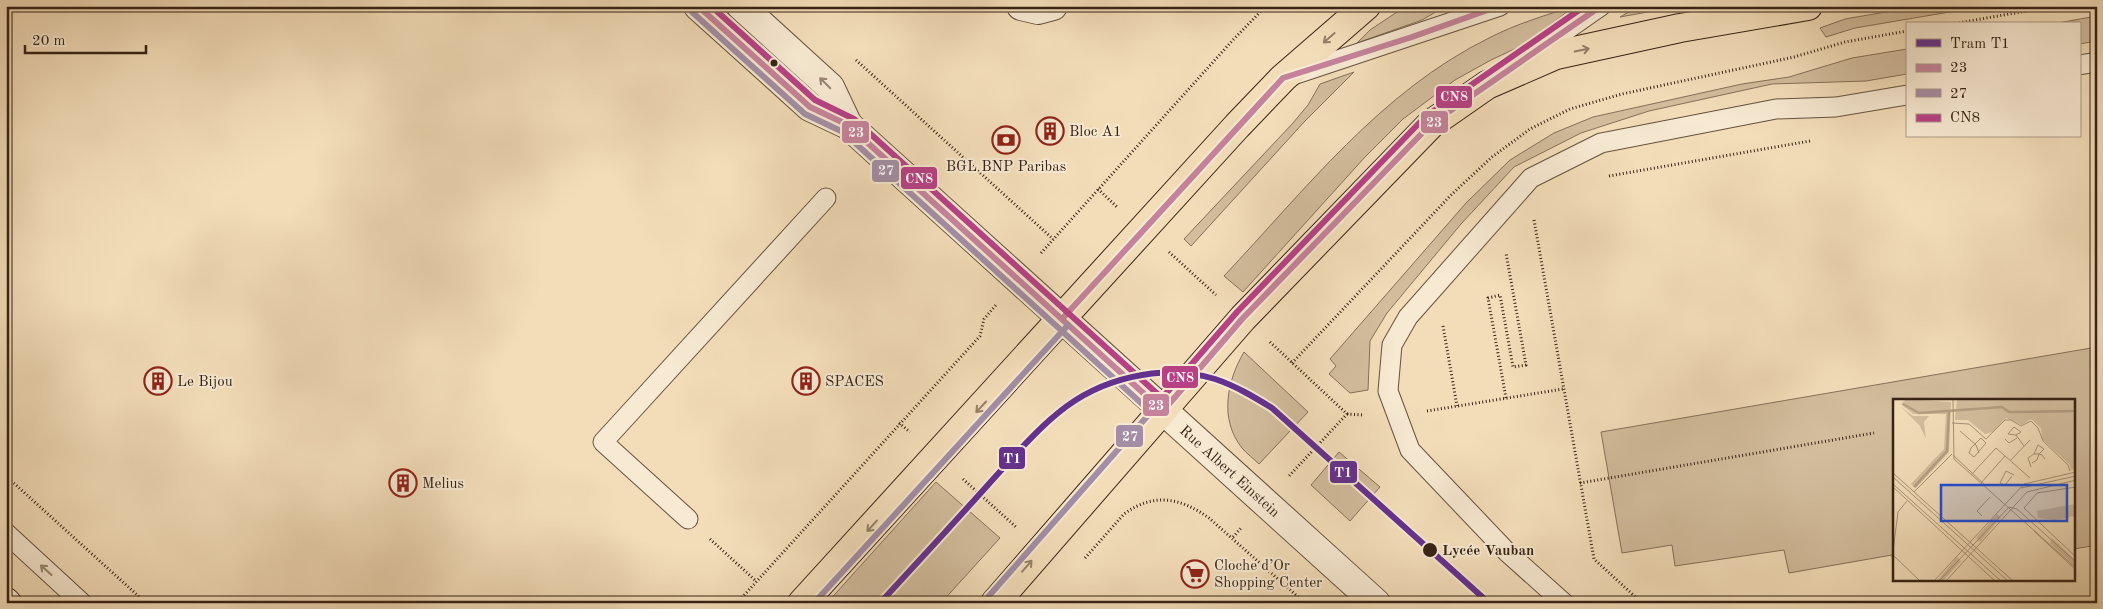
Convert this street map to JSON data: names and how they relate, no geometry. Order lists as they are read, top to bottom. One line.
{"streets":{"street":["Rue Albert Einstein"]},"places":{"building":["Bloc A1","Le Bijou","SPACES","Melius"],"bank":["BGL BNP Paribas"],"other":["Lycée Vauban"],"supermarket":["Cloche d’Or Shopping Center"]},"lines":["transit line 23","transit line CN8","transit line 27","tram line T1"],"legend":["Tram T1","23","27","CN8"],"scale_bar":"20 m"}
